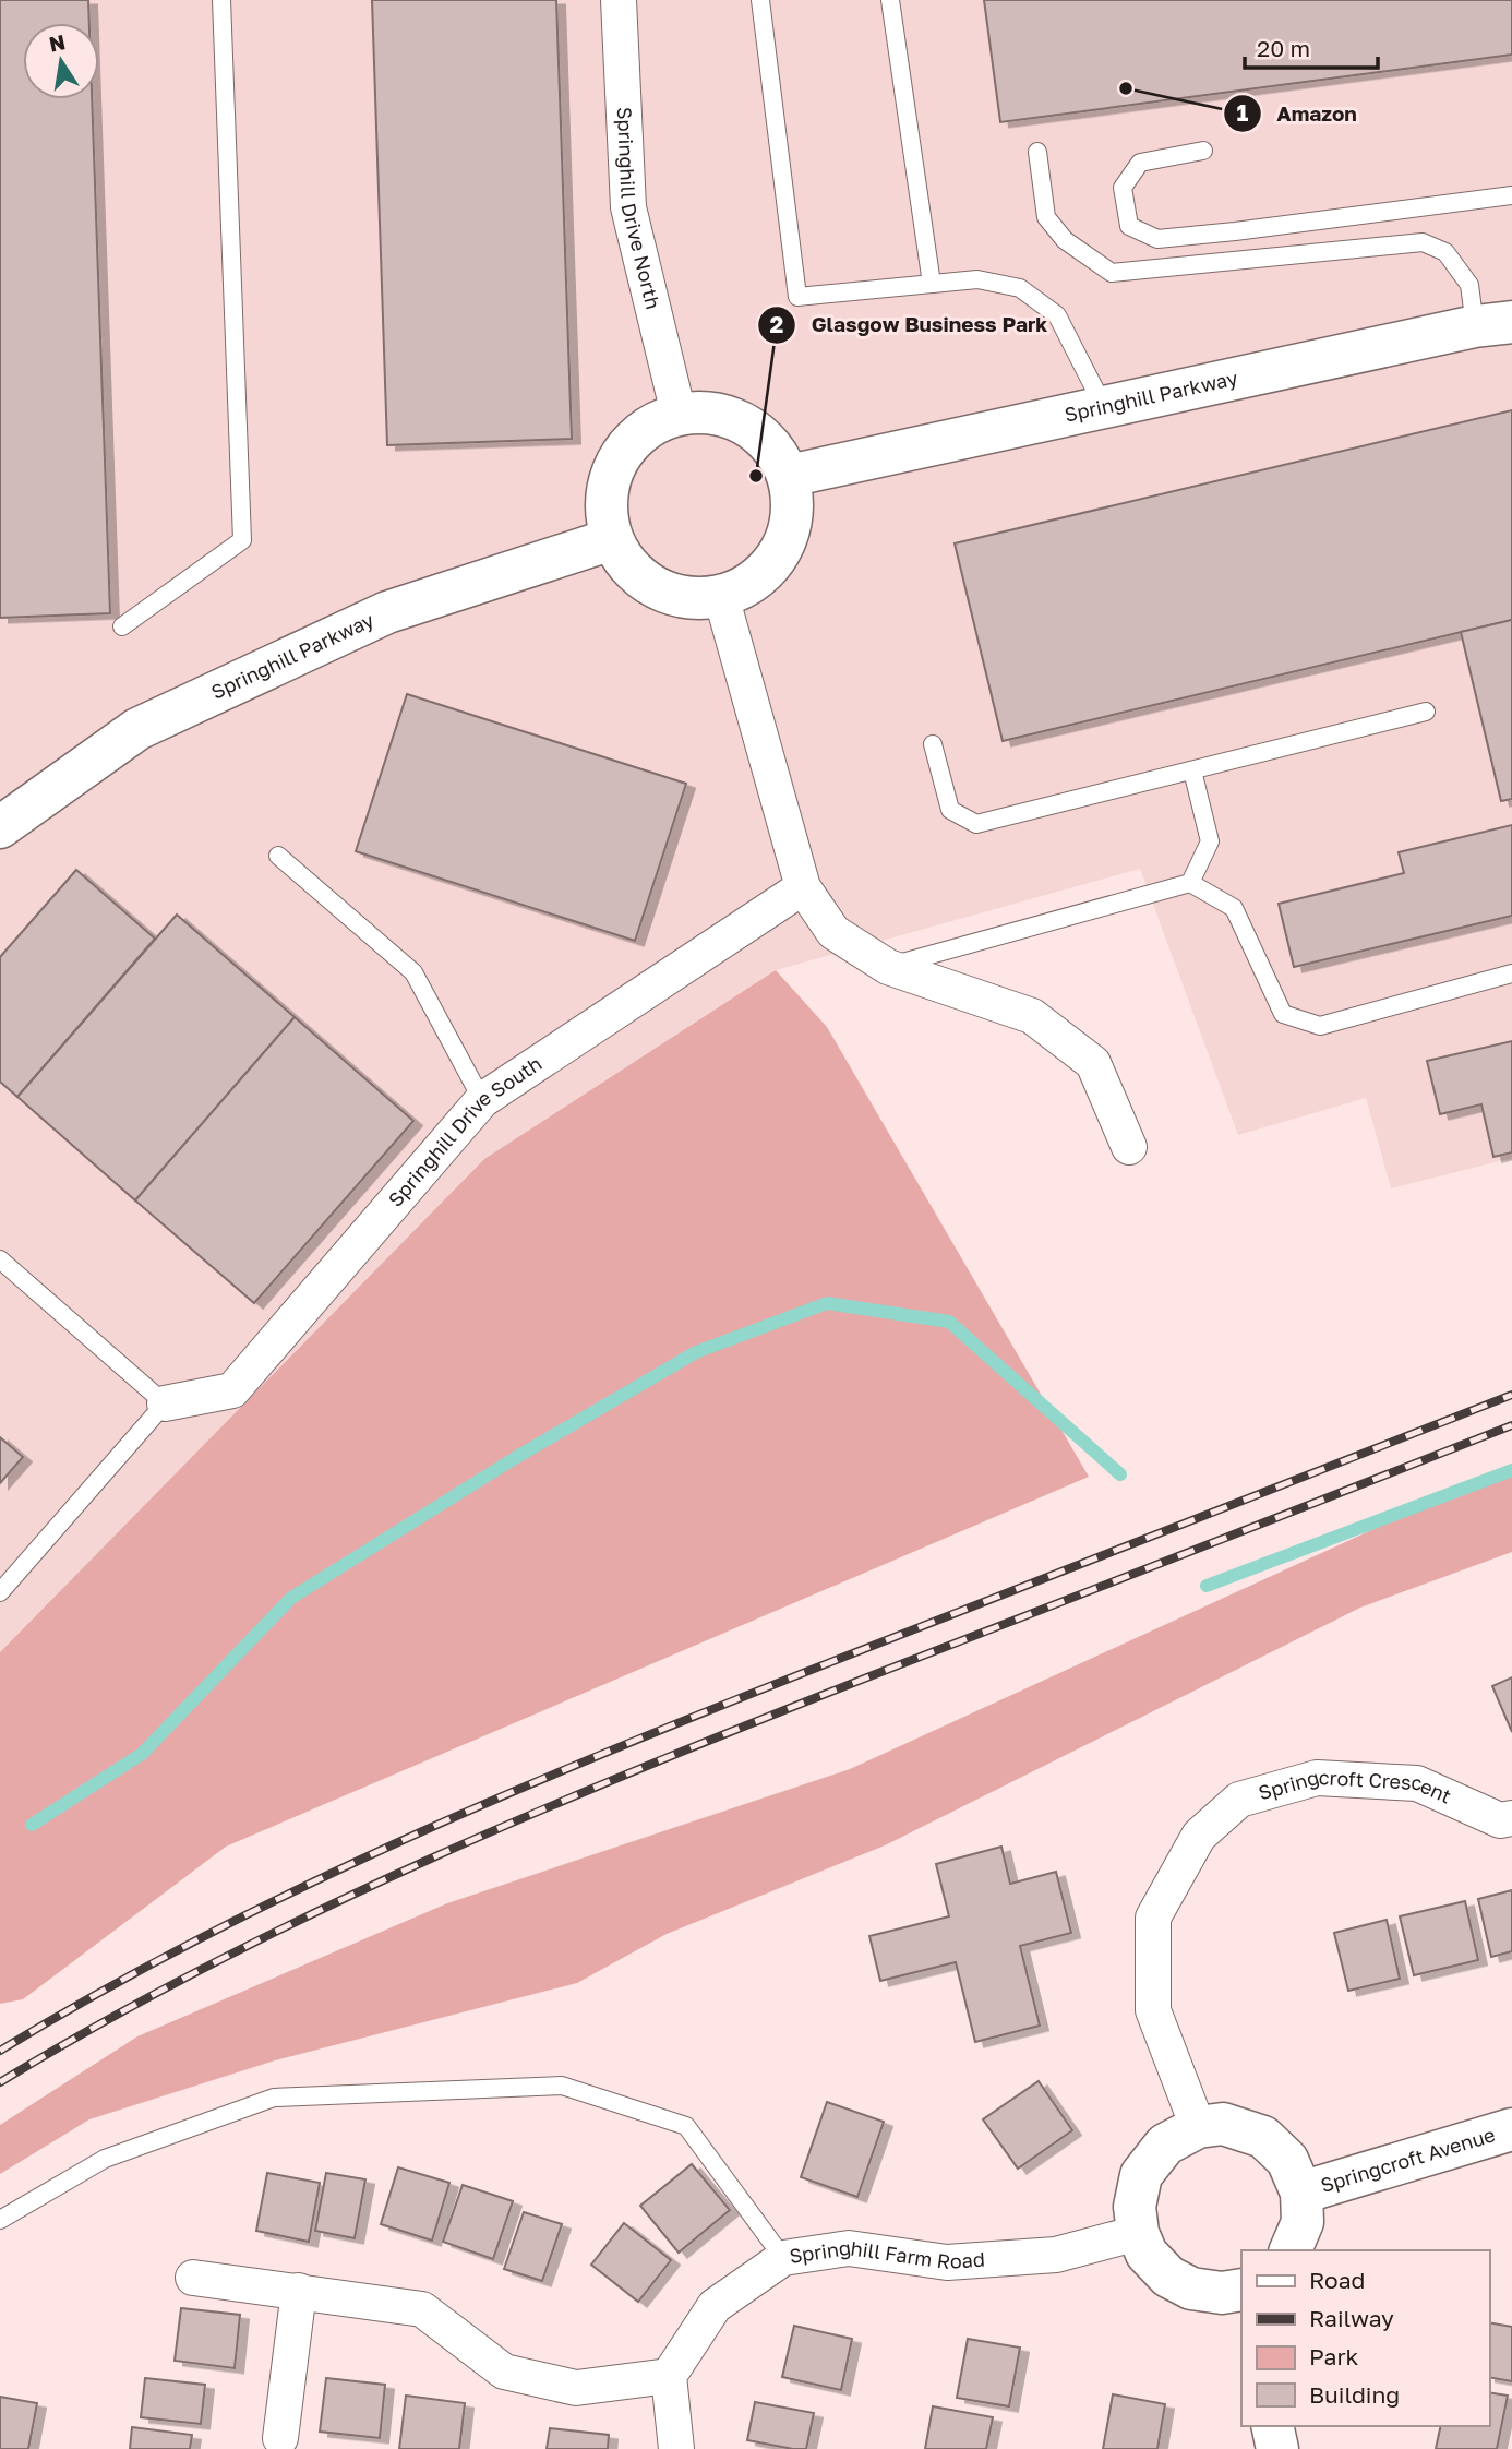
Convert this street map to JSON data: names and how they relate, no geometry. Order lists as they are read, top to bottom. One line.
{"streets":{"street":["Springhill Drive North","Springhill Parkway","Springhill Drive South","Springcroft Crescent","Springcroft Avenue","Springhill Farm Road"]},"crossings":[["Springhill Drive North","Springhill Parkway"]],"places":["Amazon","Glasgow Business Park"],"legend":["Road","Railway","Park","Building"],"scale_bar":"20 m","north":"top"}
